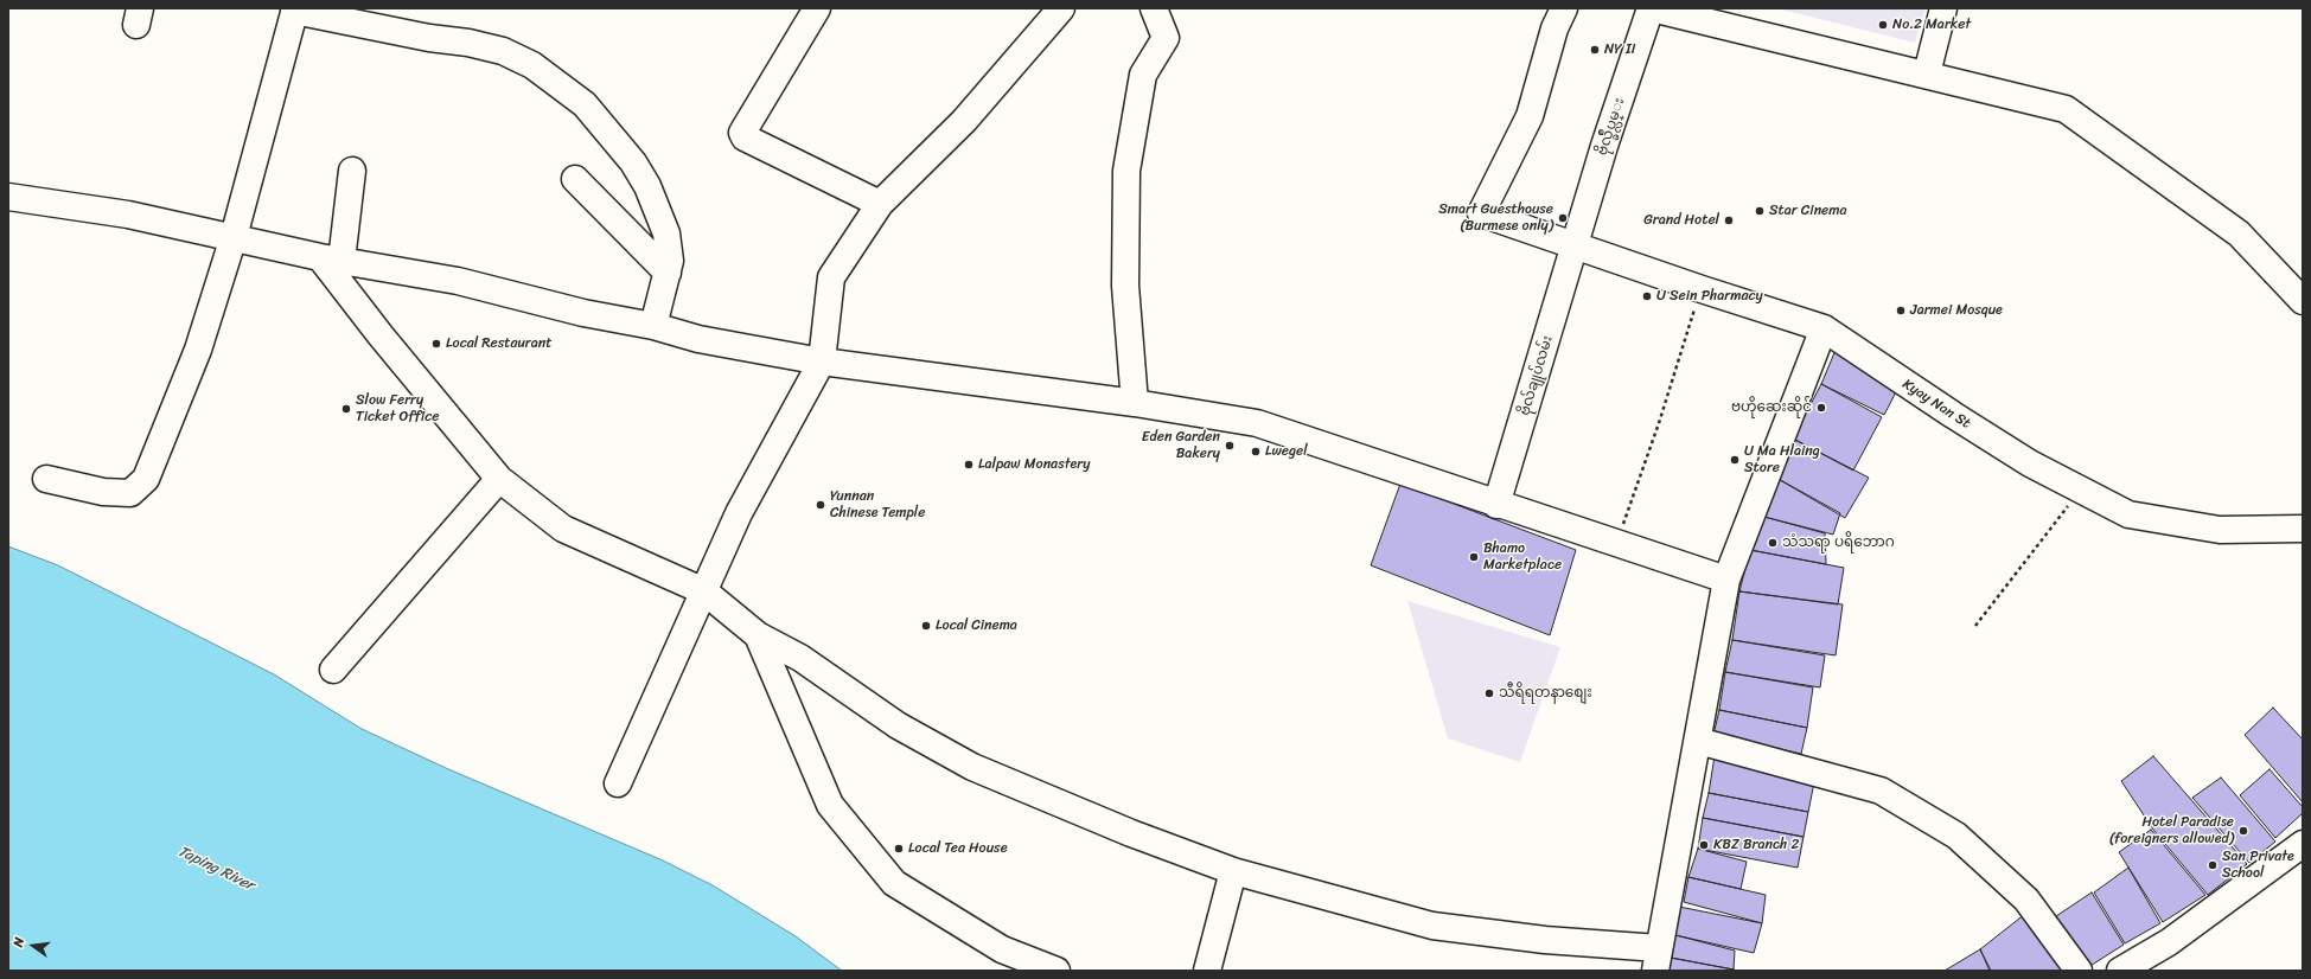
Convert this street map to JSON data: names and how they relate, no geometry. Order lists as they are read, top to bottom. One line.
{"streets":{"street":["ဗိုလ္ခ်ဳပ္လမ္း","ဗိုလ်ချုပ်လမ်း","Kyay Nan St"]},"crossings":[["ဗိုလ္ခ်ဳပ္လမ္း","ဗိုလ်ချုပ်လမ်း"],["ဗိုလ္ခ်ဳပ္လမ္း","Kyay Nan St"],["ဗိုလ်ချုပ်လမ်း","Kyay Nan St"]],"water":["Taping River"],"places":["No.2 Market","NY II","Star Cinema","Smart Guesthouse (Burmese only)","Grand Hotel","U Sein Pharmacy","Jarmei Mosque","Local Restaurant","ဗဟိုဆေးဆိုင်","Slow Ferry Ticket Office","Eden Garden Bakery","Lwegel","U Ma Hlaing Store","Lalpaw Monastery","Yunnan Chinese Temple","သံသရာ ပရိဘောဂ","Bhamo Marketplace","Local Cinema","သီရိရတနာစျေး","Hotel Paradise (foreigners allowed)","KBZ Branch 2","Local Tea House","San Private School"],"north":"left"}
